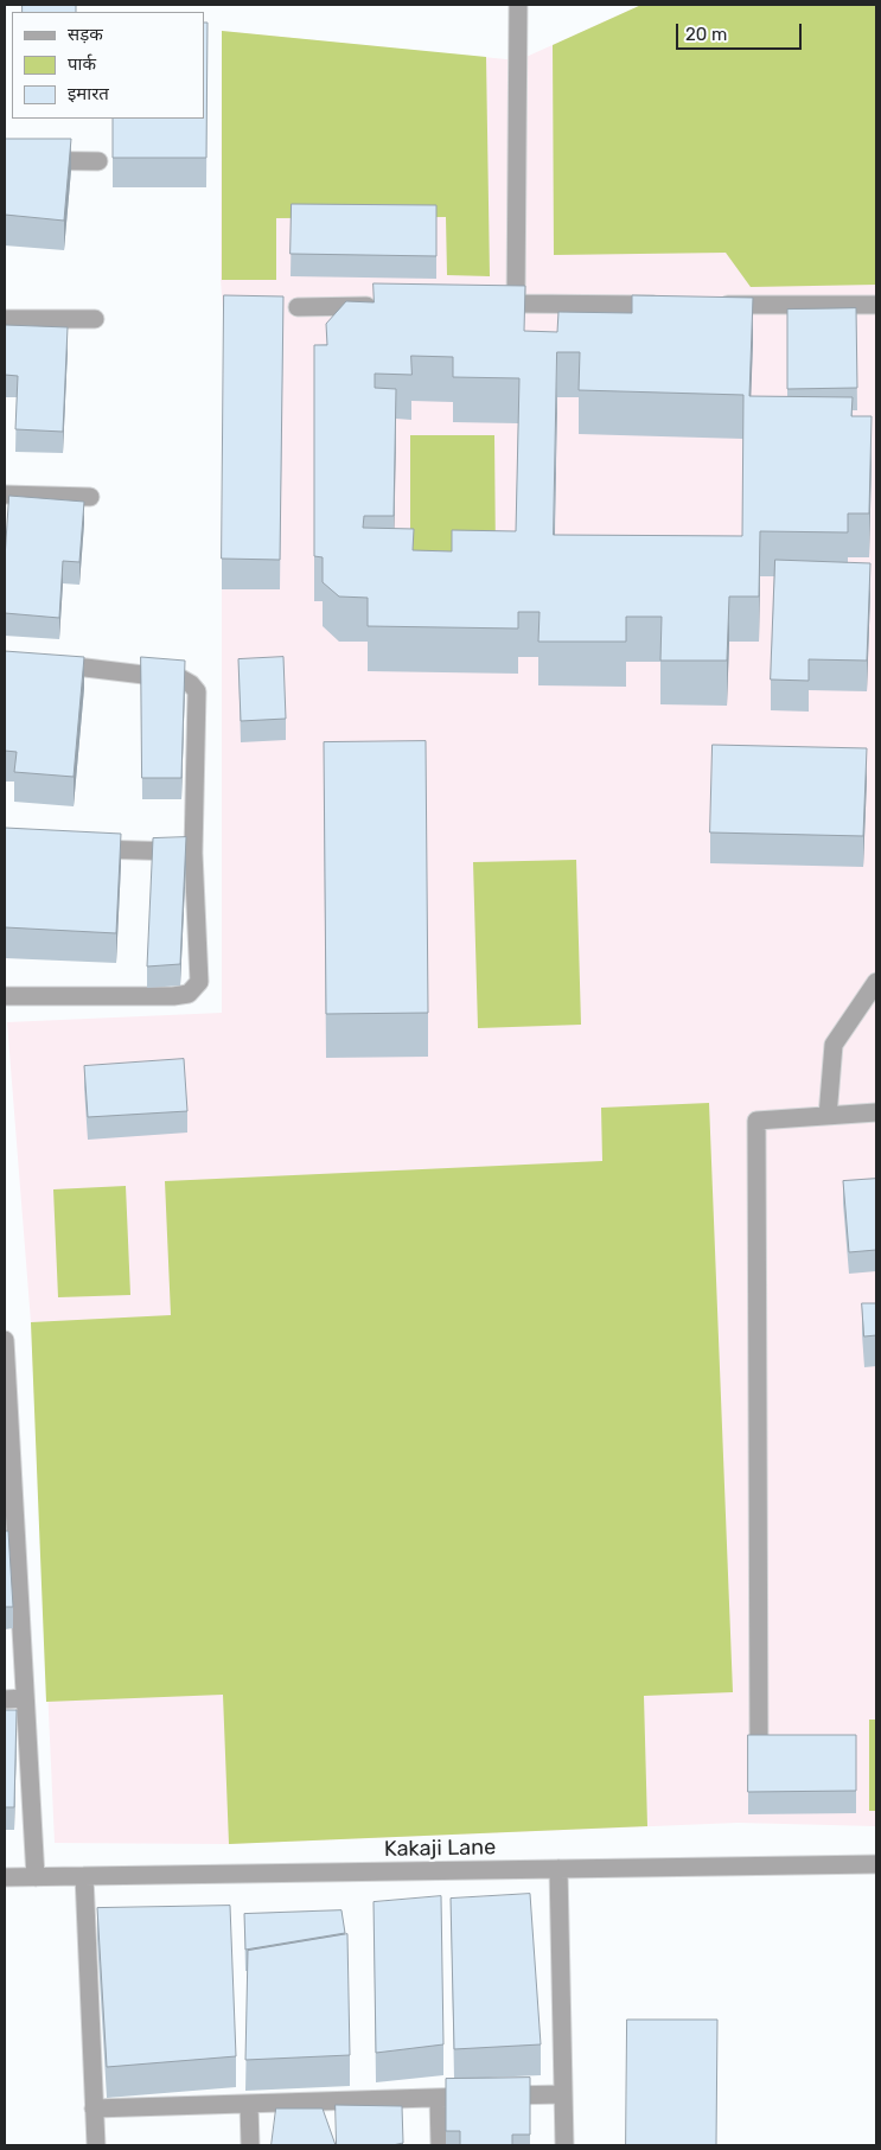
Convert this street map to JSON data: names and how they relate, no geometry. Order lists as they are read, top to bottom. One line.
{"streets":{"street":["Kakaji Lane"]},"legend":["सड़क","पार्क","इमारत"],"scale_bar":"20 m"}
